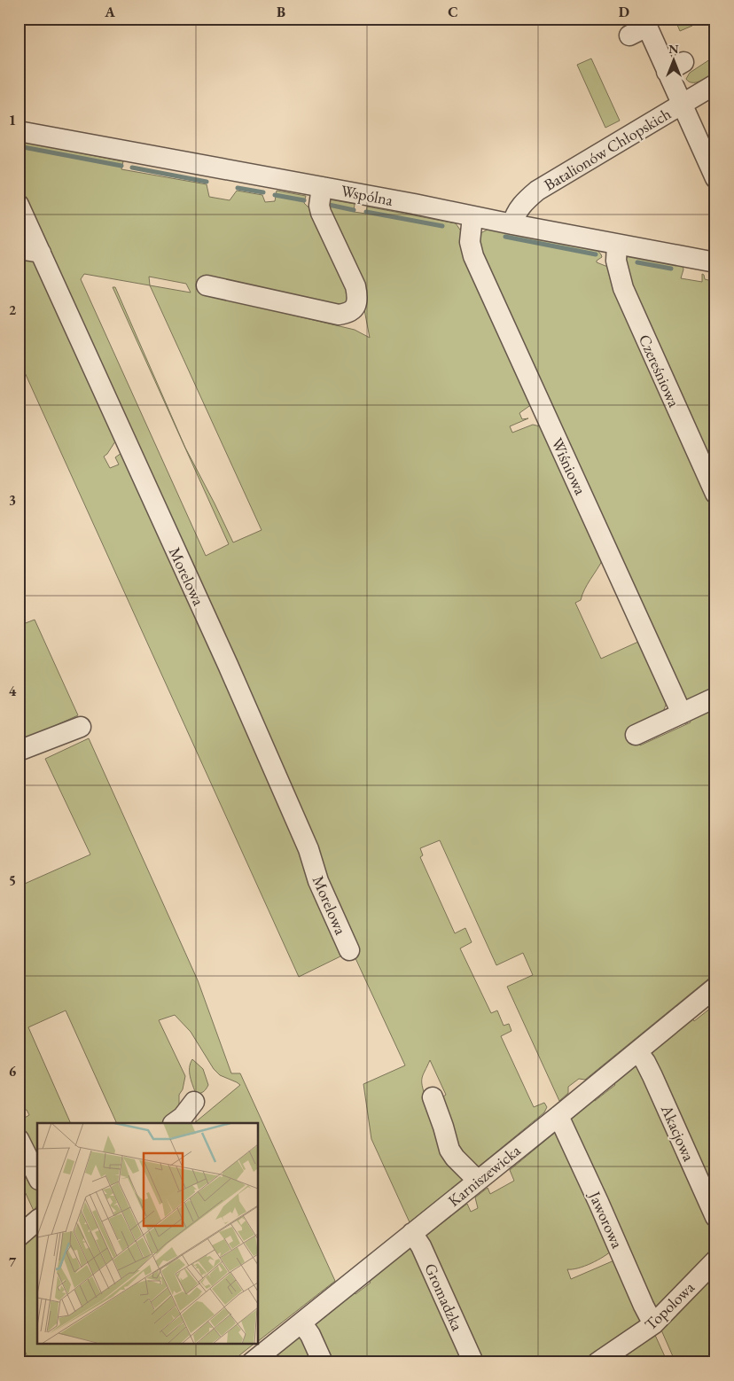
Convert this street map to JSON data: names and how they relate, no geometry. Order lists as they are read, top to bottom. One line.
{"streets":{"street":["Batalionów Chłopskich","Wspólna","Czereśniowa","Wiśniowa","Morelowa","Akacjowa","Karniszewicka","Jaworowa","Gromadzka","Topolowa"]},"crossings":[["Batalionów Chłopskich","Wspólna"],["Wspólna","Czereśniowa"],["Wspólna","Wiśniowa"],["Akacjowa","Karniszewicka"],["Karniszewicka","Jaworowa"],["Karniszewicka","Gromadzka"],["Jaworowa","Topolowa"]],"north":"top","grid":{"columns":["A","B","C","D"],"rows":["1","2","3","4","5","6","7"]}}
